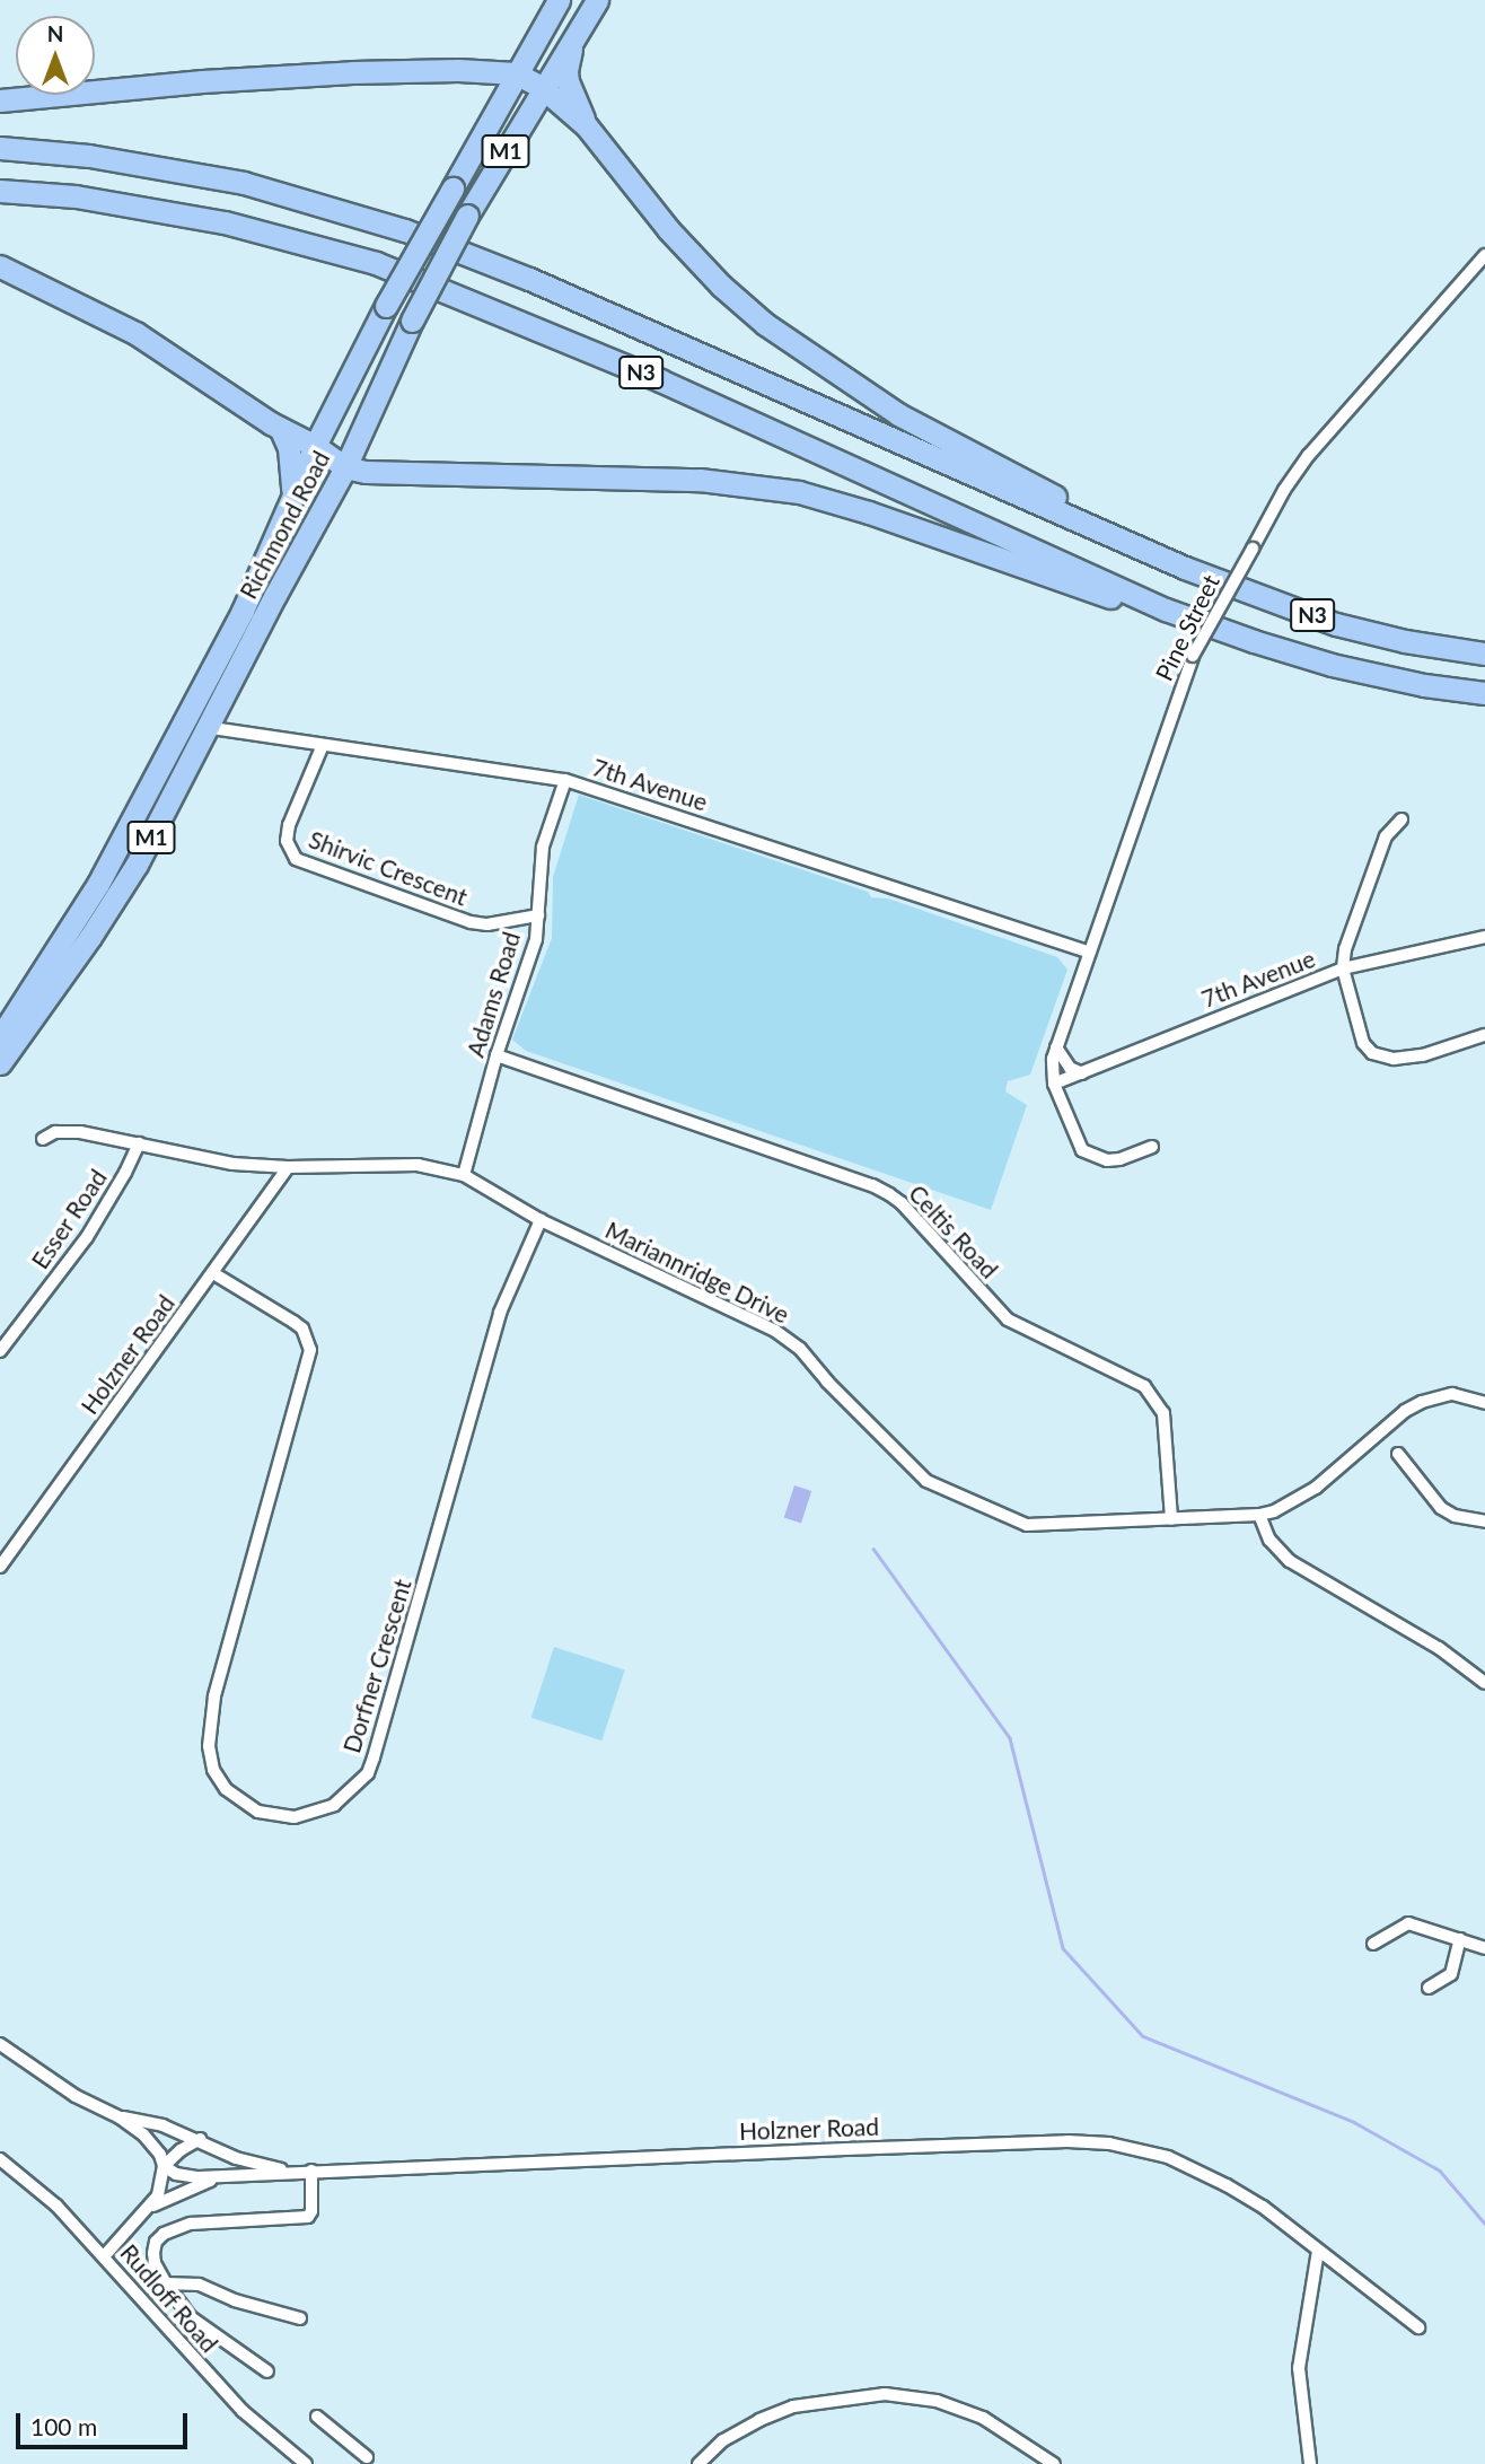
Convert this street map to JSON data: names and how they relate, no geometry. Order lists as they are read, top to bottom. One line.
{"streets":{"highway":["M1","N3","Richmond Road"],"street":["Pine Street","7th Avenue","Shirvic Crescent","Adams Road","Esser Road","Celtis Road","Mariannridge Drive","Holzner Road","Dorfner Crescent","Rudloff Road"]},"crossings":[["Richmond Road","7th Avenue"],["Pine Street","7th Avenue"],["7th Avenue","Shirvic Crescent"],["7th Avenue","Adams Road"],["Shirvic Crescent","Adams Road"],["Adams Road","Celtis Road"],["Adams Road","Mariannridge Drive"],["Esser Road","Mariannridge Drive"],["Celtis Road","Mariannridge Drive"],["Mariannridge Drive","Holzner Road"],["Mariannridge Drive","Dorfner Crescent"],["Holzner Road","Dorfner Crescent"]],"scale_bar":"100 m","north":"top"}
